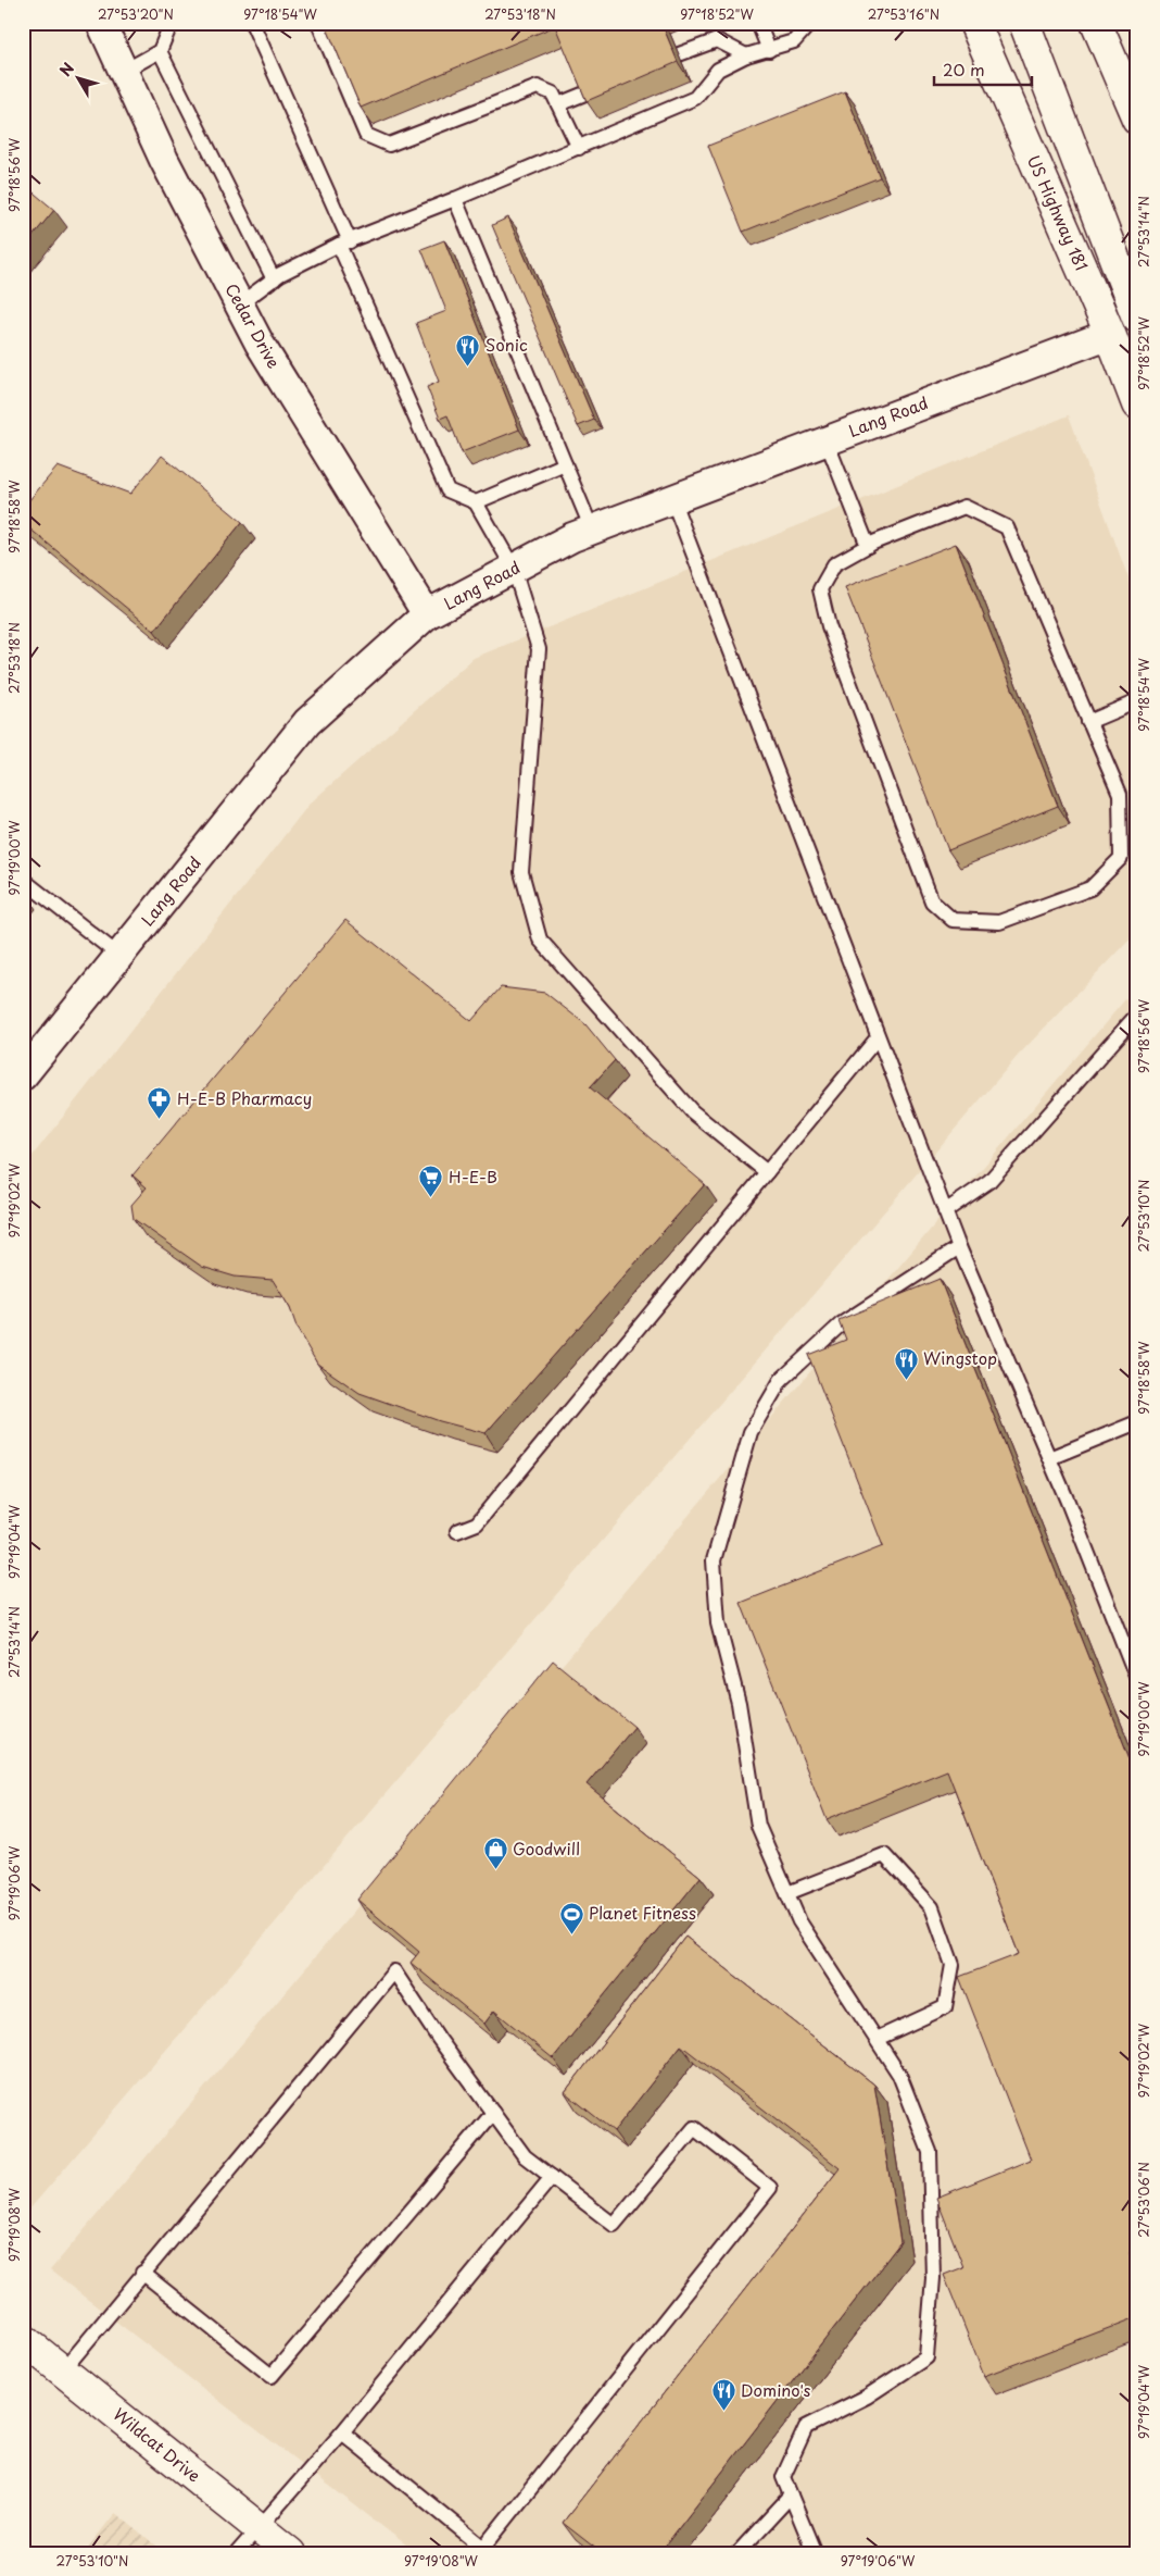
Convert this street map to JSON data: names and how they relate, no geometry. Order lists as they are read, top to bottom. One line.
{"streets":{"main road":["US Highway 181","Wildcat Drive"],"street":["Cedar Drive","Lang Road"]},"crossings":[["US Highway 181","Lang Road"],["Cedar Drive","Lang Road"]],"places":{"restaurant":["Sonic","Wingstop","Domino's"],"pharmacy":["H-E-B Pharmacy"],"supermarket":["H-E-B"],"shop":["Goodwill"],"sports":["Planet Fitness"]},"scale_bar":"20 m","north":"top left","coordinates":["27°53'20\"N","97°18'54\"W","27°53'18\"N","97°18'52\"W","27°53'16\"N","97°18'56\"W","27°53'14\"N","97°18'58\"W","97°19'00\"W","97°19'02\"W","27°53'10\"N","97°19'04\"W","97°19'06\"W","27°53'06\"N","97°19'08\"W"]}
